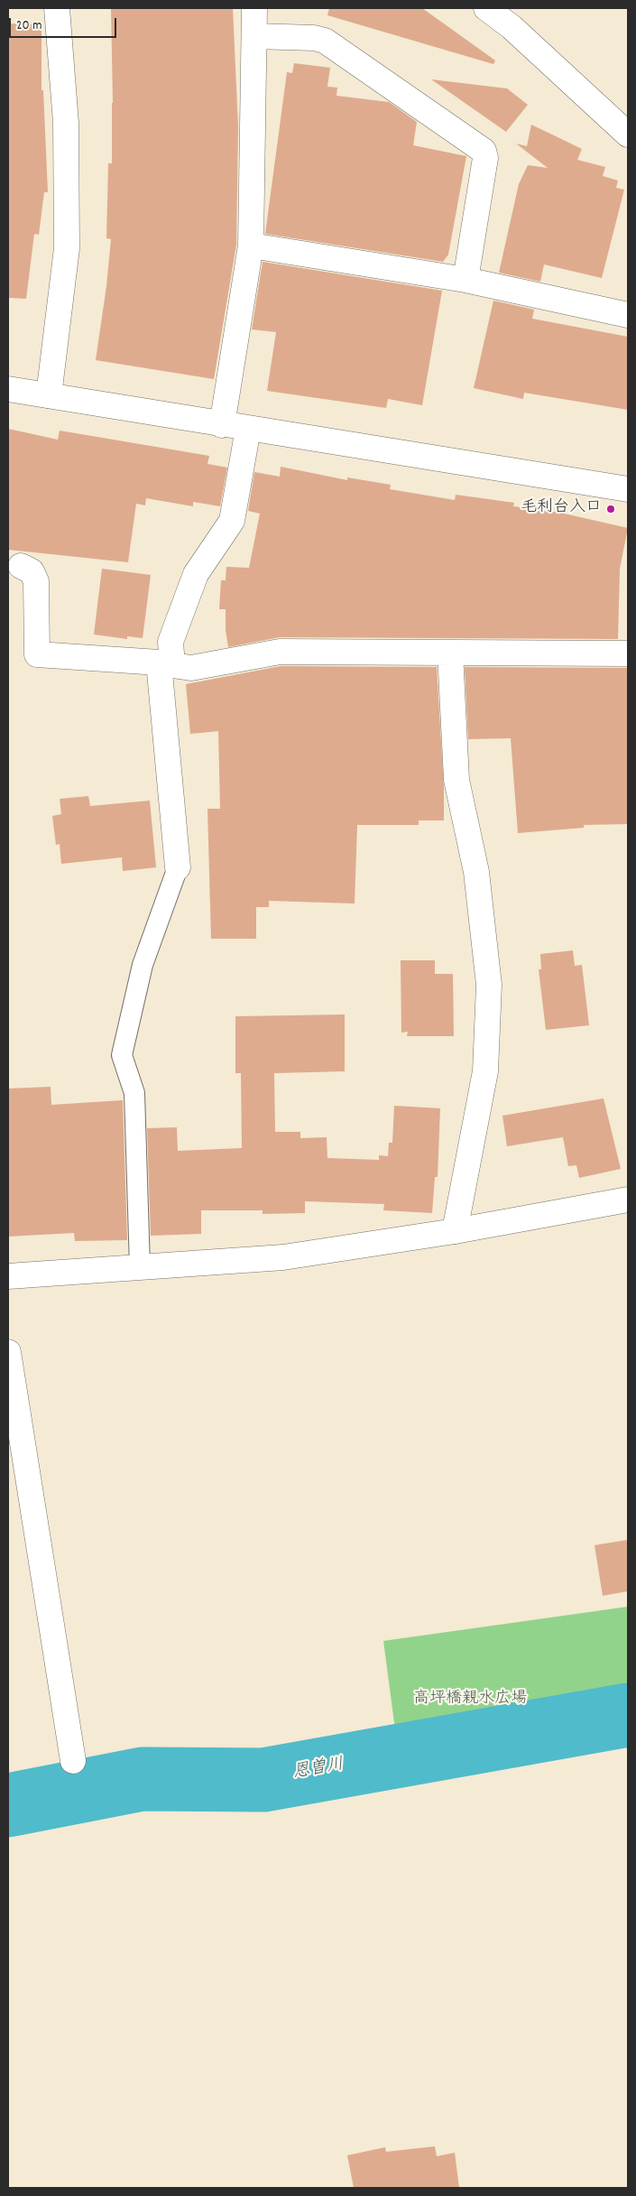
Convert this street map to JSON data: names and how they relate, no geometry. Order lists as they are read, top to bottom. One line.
{"water":["恩曽川"],"parks":["高坪橋親水広場"],"places":["毛利台入口"],"scale_bar":"20 m"}
